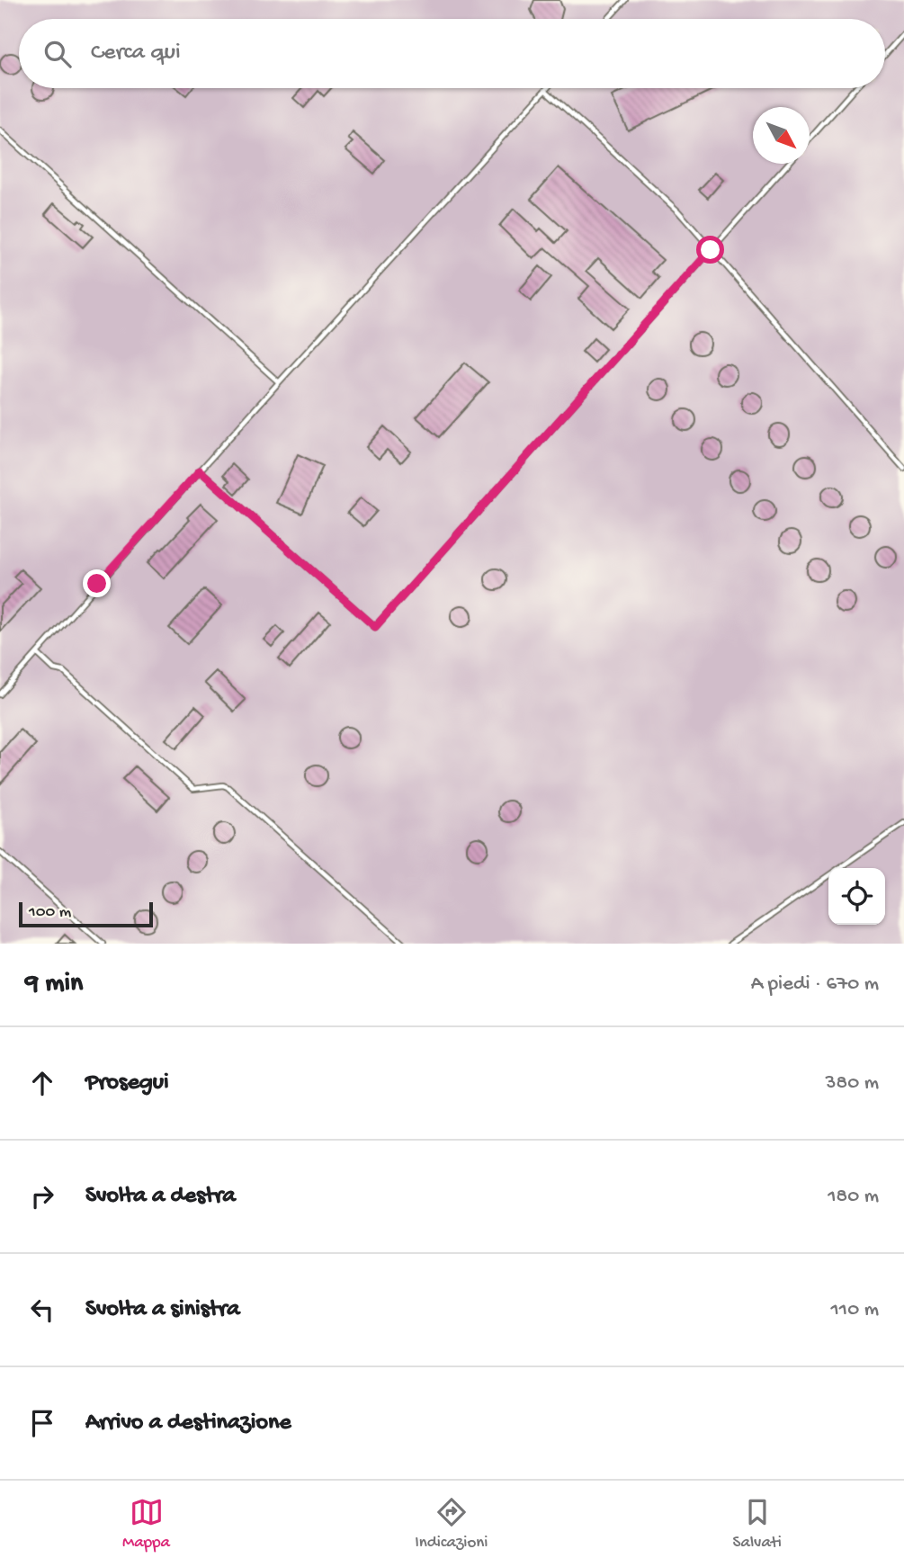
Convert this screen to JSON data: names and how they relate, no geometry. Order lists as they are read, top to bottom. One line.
{"scale_bar":"100 m","north":"bottom right","page":{"search":"Cerca qui","scale":"100 m","heading":["9 min","A piedi · 670 m"],"list":[["Prosegui","380 m"],["Svolta a destra","180 m"],["Svolta a sinistra","110 m"],"Arrivo a destinazione"],"nav":["Mappa","Indicazioni","Salvati"]}}
